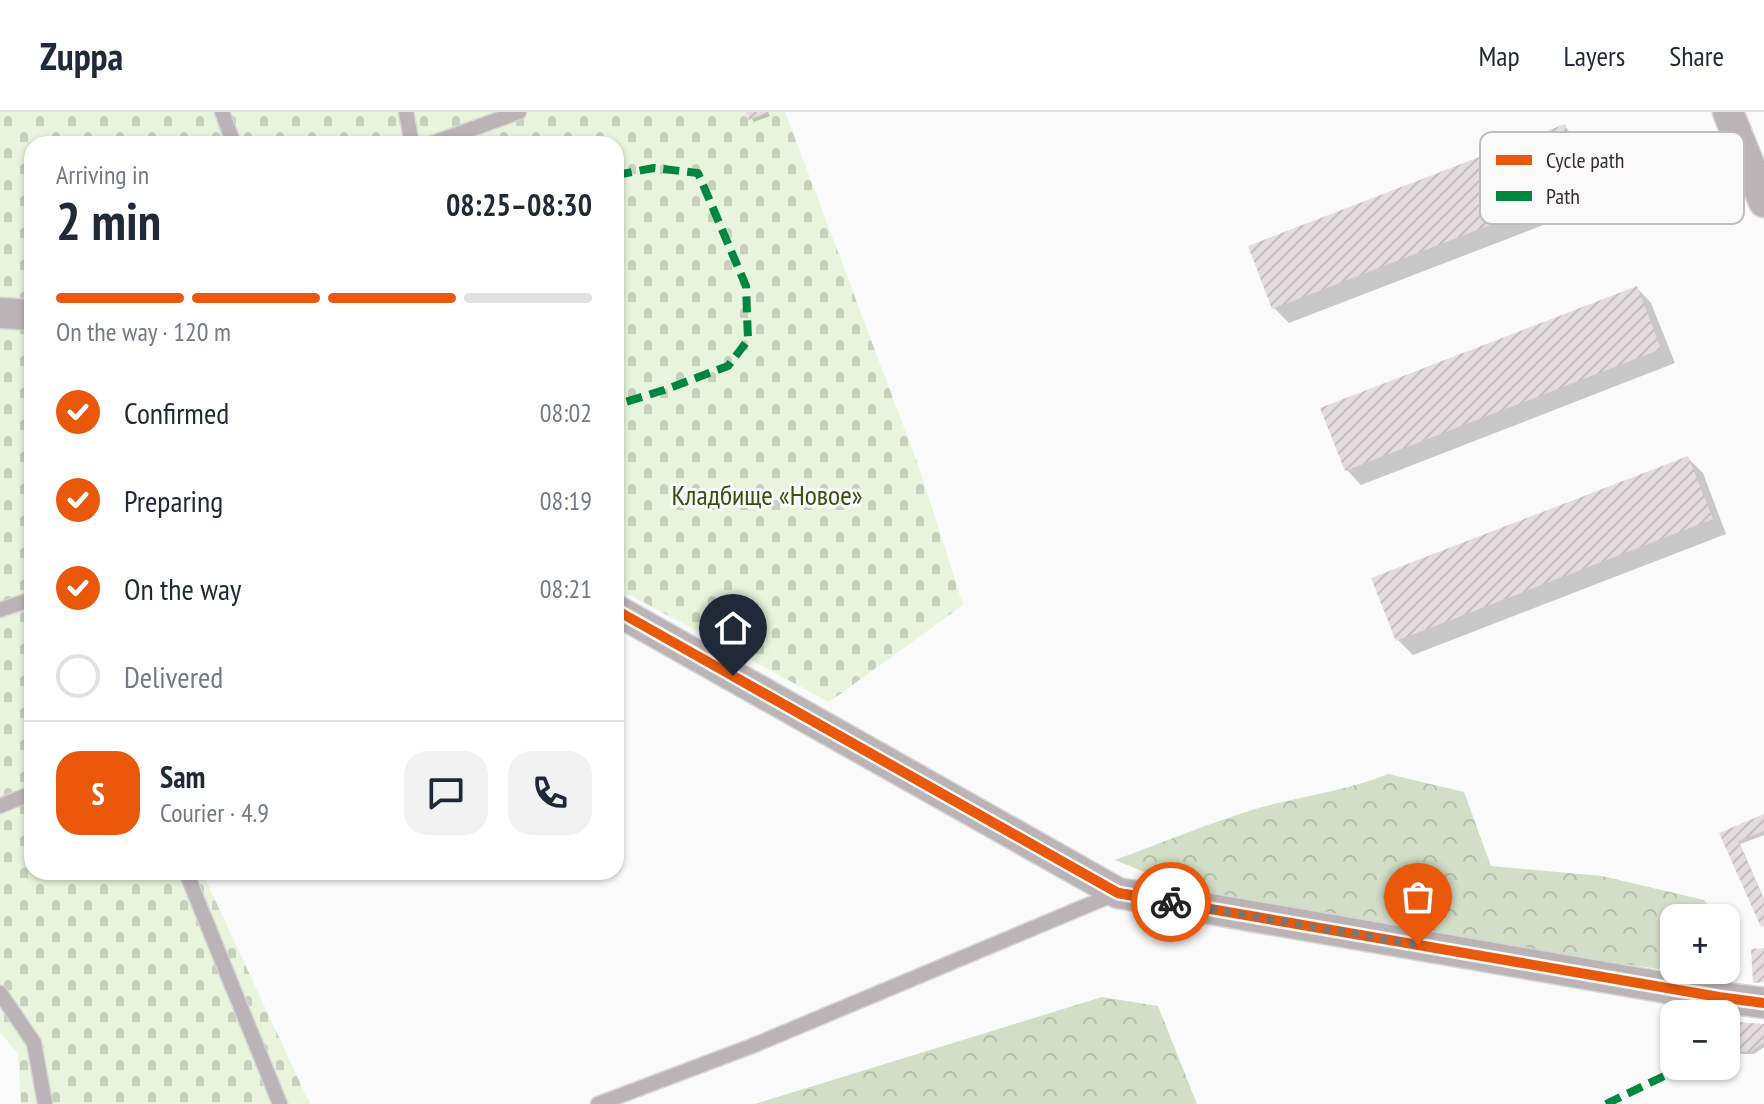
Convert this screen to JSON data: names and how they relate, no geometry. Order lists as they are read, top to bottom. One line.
{"parks":["Кладбище «Новое»"],"legend":["Cycle path","Path"],"page":{"header":"Zuppa","nav":["Map","Layers","Share"],"heading":["2 min","Arriving in","08:25–08:30"],"panel":["Sam","Courier · 4.9"],"bar":"On the way · 120 m","list":[["Confirmed","08:02"],["Preparing","08:19"],["On the way","08:21"],"Delivered"],"round":"S","map_buttons":["+","−"]}}
